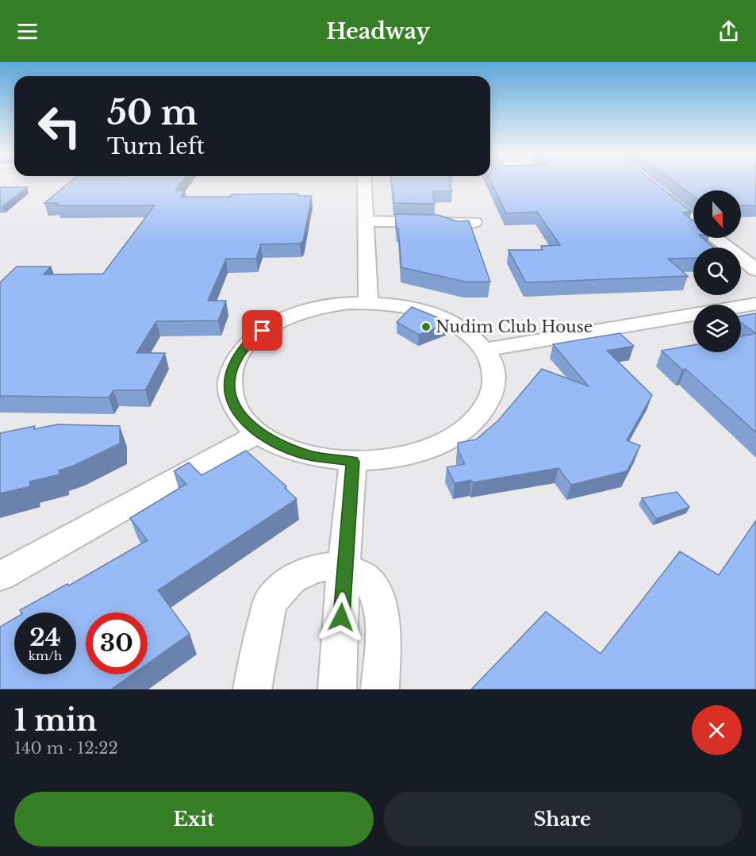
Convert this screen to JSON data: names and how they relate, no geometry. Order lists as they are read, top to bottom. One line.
{"places":["Nudim Club House"],"north":"bottom","page":{"header":"Headway","turn":["50 m","Turn left"],"speed":"24 km/h","limit":"30","heading":["1 min","140 m · 12:22"],"buttons":["Exit","Share"]}}
